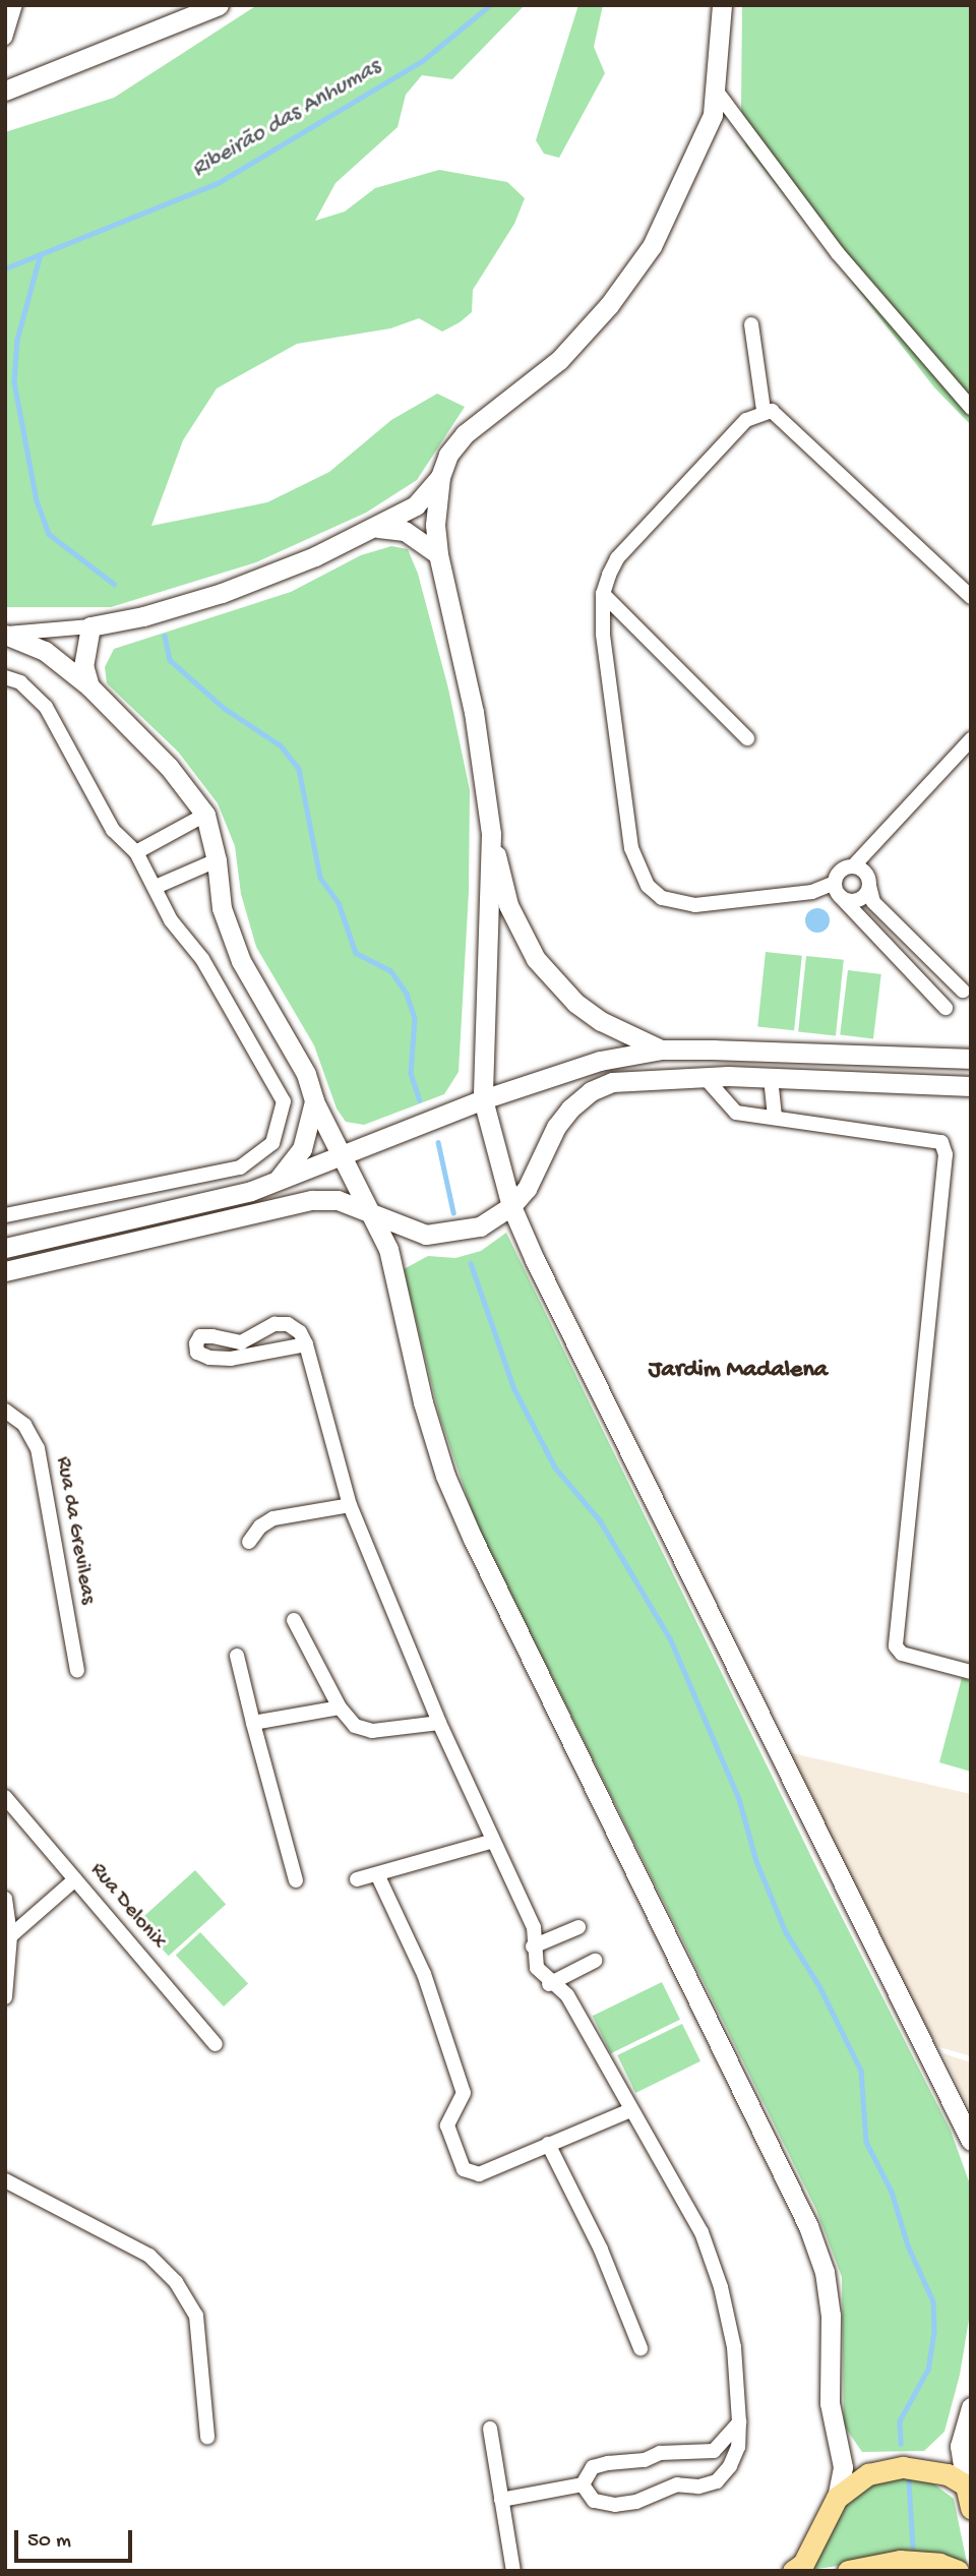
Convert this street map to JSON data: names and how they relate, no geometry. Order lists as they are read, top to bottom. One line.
{"streets":{"street":["Rua da Grevileas","Rua Delonix"]},"districts":["Jardim Madalena"],"water":["Ribeirão das Anhumas"],"scale_bar":"50 m"}
